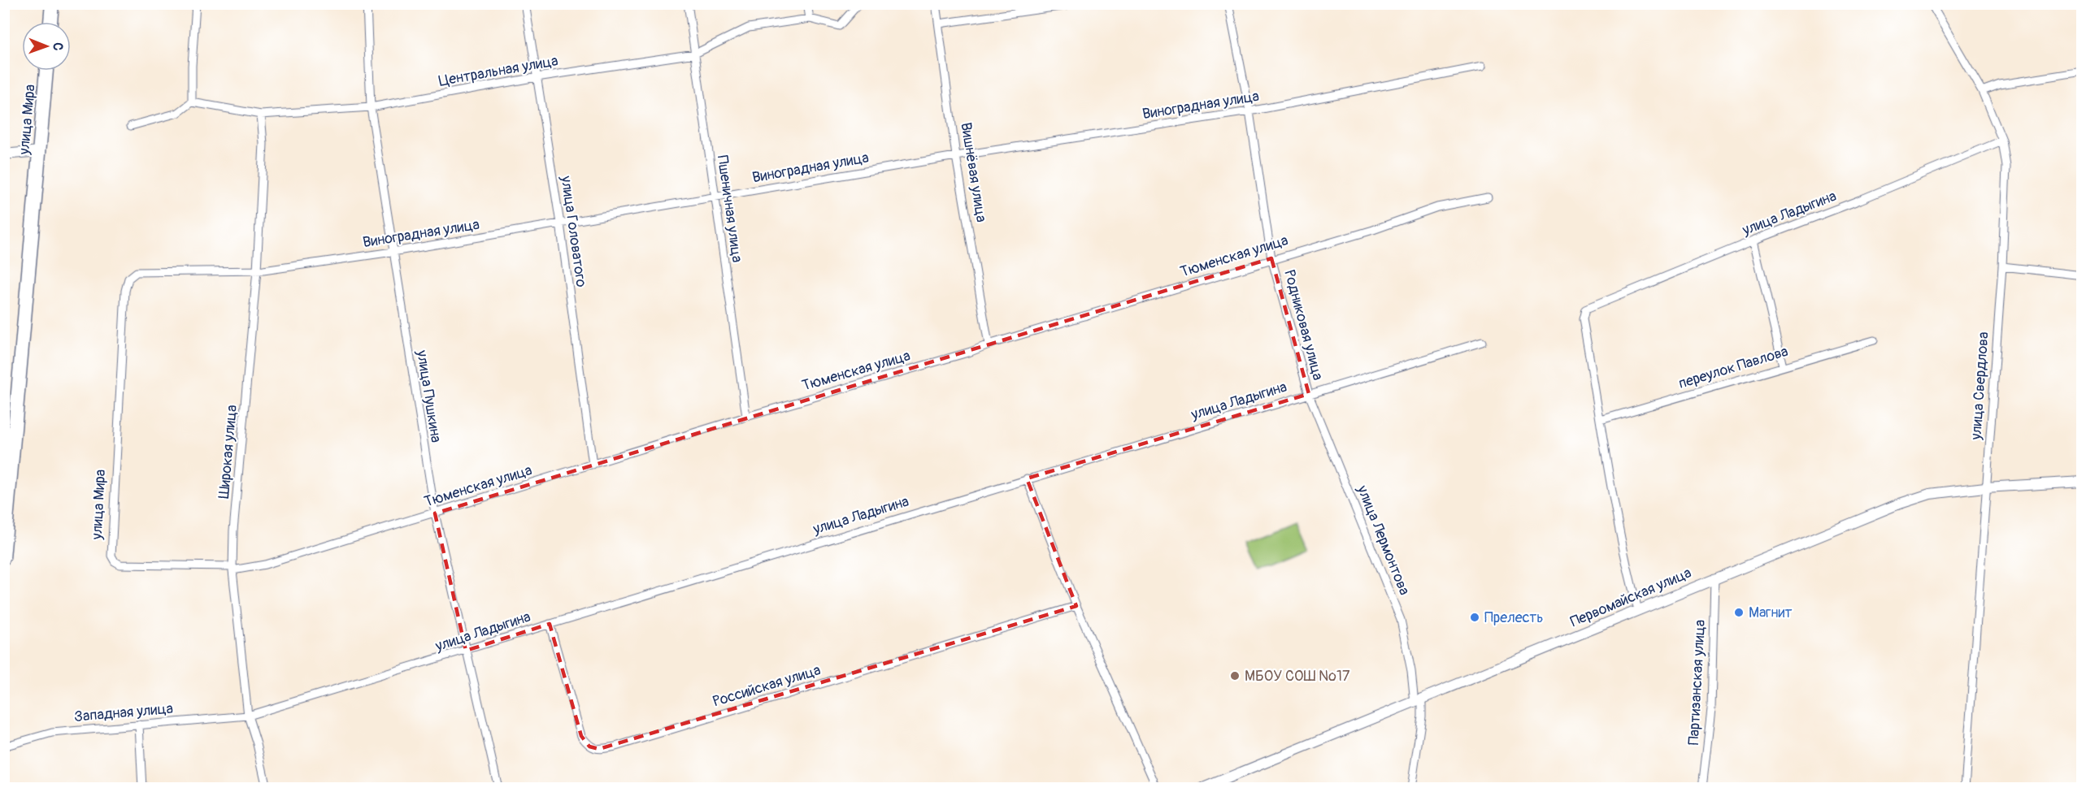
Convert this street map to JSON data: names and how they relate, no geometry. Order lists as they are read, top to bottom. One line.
{"streets":{"highway":["улица Мира"],"street":["Центральная улица","Виноградная улица","Вишнёвая улица","Пшеничная улица","улица Ладыгина","улица Головатого","Тюменская улица","Родниковая улица","переулок Павлова","улица Свердлова","улица Пушкина","Широкая улица","улица Лермонтова","Первомайская улица","Партизанская улица","Российская улица","Западная улица"]},"crossings":[["Центральная улица","Пшеничная улица"],["Центральная улица","улица Головатого"],["Центральная улица","улица Пушкина"],["Центральная улица","Широкая улица"],["Виноградная улица","улица Мира"],["Виноградная улица","Вишнёвая улица"],["Виноградная улица","Пшеничная улица"],["Виноградная улица","улица Головатого"],["Виноградная улица","Родниковая улица"],["Виноградная улица","улица Пушкина"],["Виноградная улица","Широкая улица"],["улица Мира","Тюменская улица"],["Вишнёвая улица","Тюменская улица"],["Пшеничная улица","Тюменская улица"],["улица Ладыгина","Родниковая улица"],["улица Ладыгина","переулок Павлова"],["улица Ладыгина","улица Свердлова"],["улица Ладыгина","улица Пушкина"],["улица Ладыгина","Широкая улица"],["улица Ладыгина","улица Лермонтова"],["улица Ладыгина","Российская улица"],["улица Ладыгина","Западная улица"],["улица Головатого","Тюменская улица"],["Тюменская улица","Родниковая улица"],["Тюменская улица","улица Пушкина"],["Тюменская улица","Широкая улица"],["Родниковая улица","улица Лермонтова"],["улица Свердлова","Первомайская улица"],["Широкая улица","Западная улица"],["улица Лермонтова","Первомайская улица"],["Первомайская улица","Партизанская улица"]],"places":["Магнит","Прелесть","МБОУ СОШ №17"],"north":"right"}
